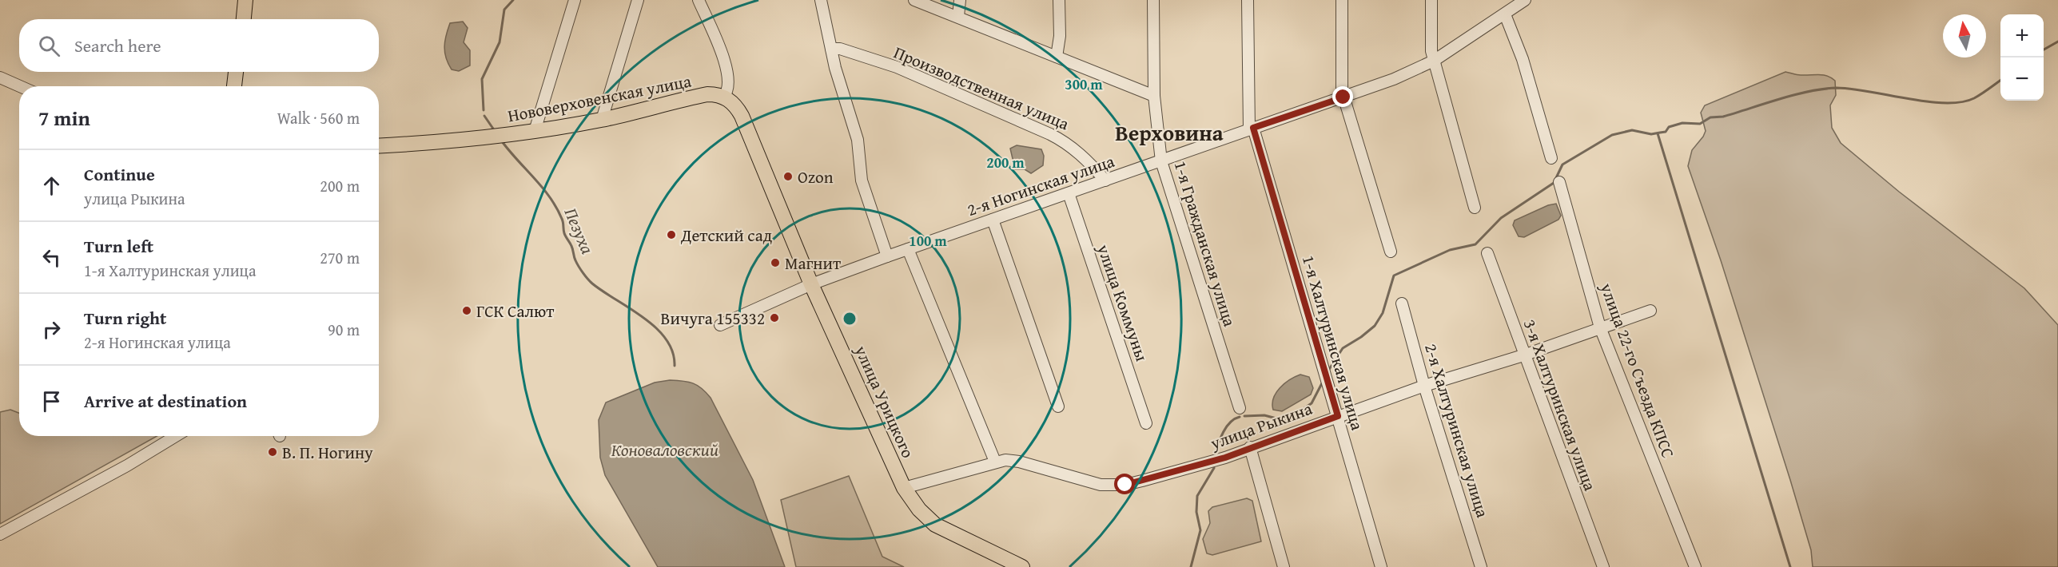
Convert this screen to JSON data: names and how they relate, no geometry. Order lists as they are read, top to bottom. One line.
{"streets":{"main road":["Нововерховенская улица","улица Урицкого"],"street":["Производственная улица","2-я Ногинская улица","1-я Гражданская улица","улица Коммуны","1-я Халтуринская улица","улица 22-го Съезда КПСС","3-я Халтуринская улица","улица Рыкина","2-я Халтуринская улица"]},"crossings":[["Производственная улица","2-я Ногинская улица"],["Нововерховенская улица","улица Урицкого"],["2-я Ногинская улица","1-я Гражданская улица"],["2-я Ногинская улица","улица Коммуны"],["2-я Ногинская улица","1-я Халтуринская улица"],["2-я Ногинская улица","улица Урицкого"],["1-я Халтуринская улица","улица Рыкина"],["улица 22-го Съезда КПСС","улица Рыкина"],["улица Урицкого","улица Рыкина"],["3-я Халтуринская улица","улица Рыкина"],["улица Рыкина","2-я Халтуринская улица"]],"districts":["Верховина"],"water":["Пезуха","Коноваловский"],"places":["Ozon","Детский сад","Магнит","ГСК Салют","Вичуга 155332","В. П. Ногину"],"north":"top","page":{"map_buttons":["+","−"],"search":"Search here","heading":["7 min","Walk · 560 m"],"list":[["Continue","улица Рыкина","200 m"],["Turn left","1-я Халтуринская улица","270 m"],["Turn right","2-я Ногинская улица","90 m"],"Arrive at destination"]},"rings":["300 m","200 m","100 m"]}
